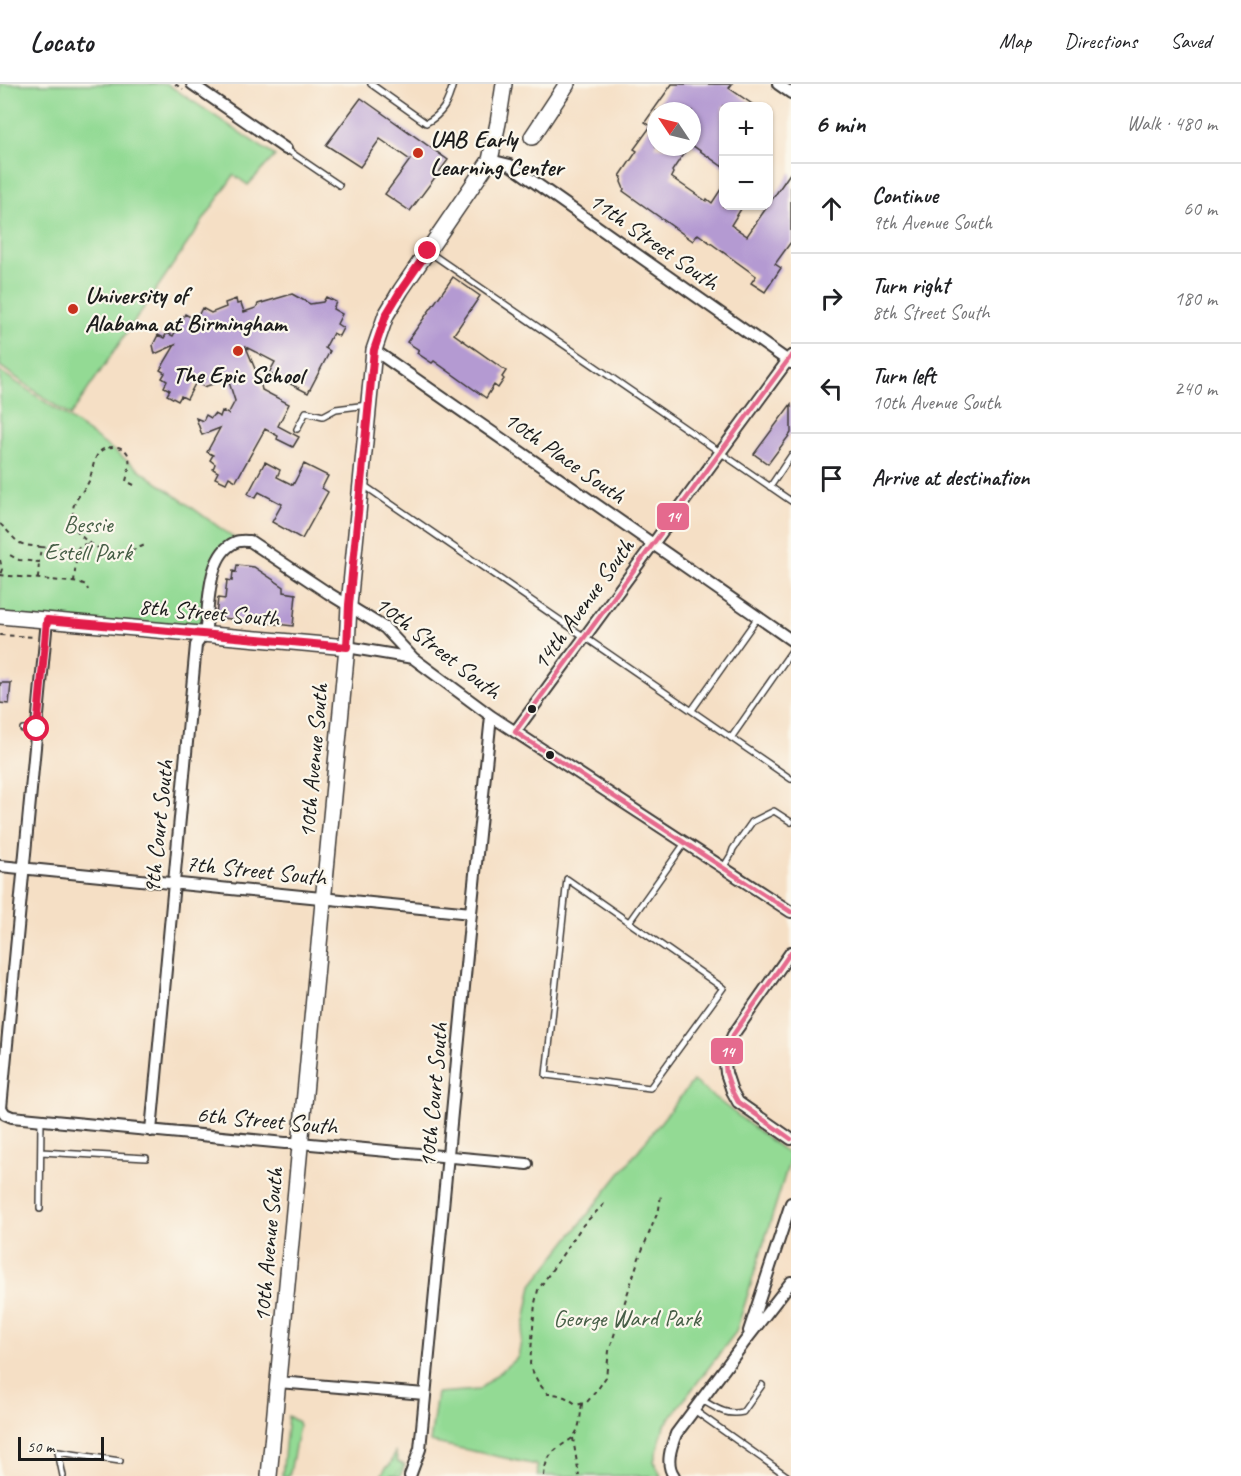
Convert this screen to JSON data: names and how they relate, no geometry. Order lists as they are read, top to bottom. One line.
{"streets":{"street":["11th Street South","10th Place South","14th Avenue South","8th Street South","10th Street South","10th Avenue South","9th Court South","7th Street South","10th Court South","6th Street South"]},"crossings":[["11th Street South","14th Avenue South"],["11th Street South","10th Avenue South"],["10th Place South","14th Avenue South"],["10th Place South","10th Avenue South"],["14th Avenue South","10th Street South"],["8th Street South","10th Street South"],["8th Street South","10th Avenue South"],["8th Street South","9th Court South"],["10th Street South","10th Avenue South"],["10th Street South","9th Court South"],["10th Street South","10th Court South"],["10th Avenue South","7th Street South"],["10th Avenue South","6th Street South"],["9th Court South","7th Street South"],["9th Court South","6th Street South"],["7th Street South","10th Court South"],["7th Street South","6th Street South"],["10th Court South","6th Street South"]],"parks":["Bessie Estell Park","George Ward Park"],"places":["UAB Early Learning Center","University of Alabama at Birmingham","The Epic School"],"lines":["transit line 14"],"scale_bar":"50 m","north":"top left","page":{"header":"Locato","nav":["Map","Directions","Saved"],"heading":["6 min","Walk · 480 m"],"map_buttons":["+","−"],"list":[["Continue","9th Avenue South","60 m"],["Turn right","8th Street South","180 m"],["Turn left","10th Avenue South","240 m"],"Arrive at destination"],"scale":"50 m"}}
